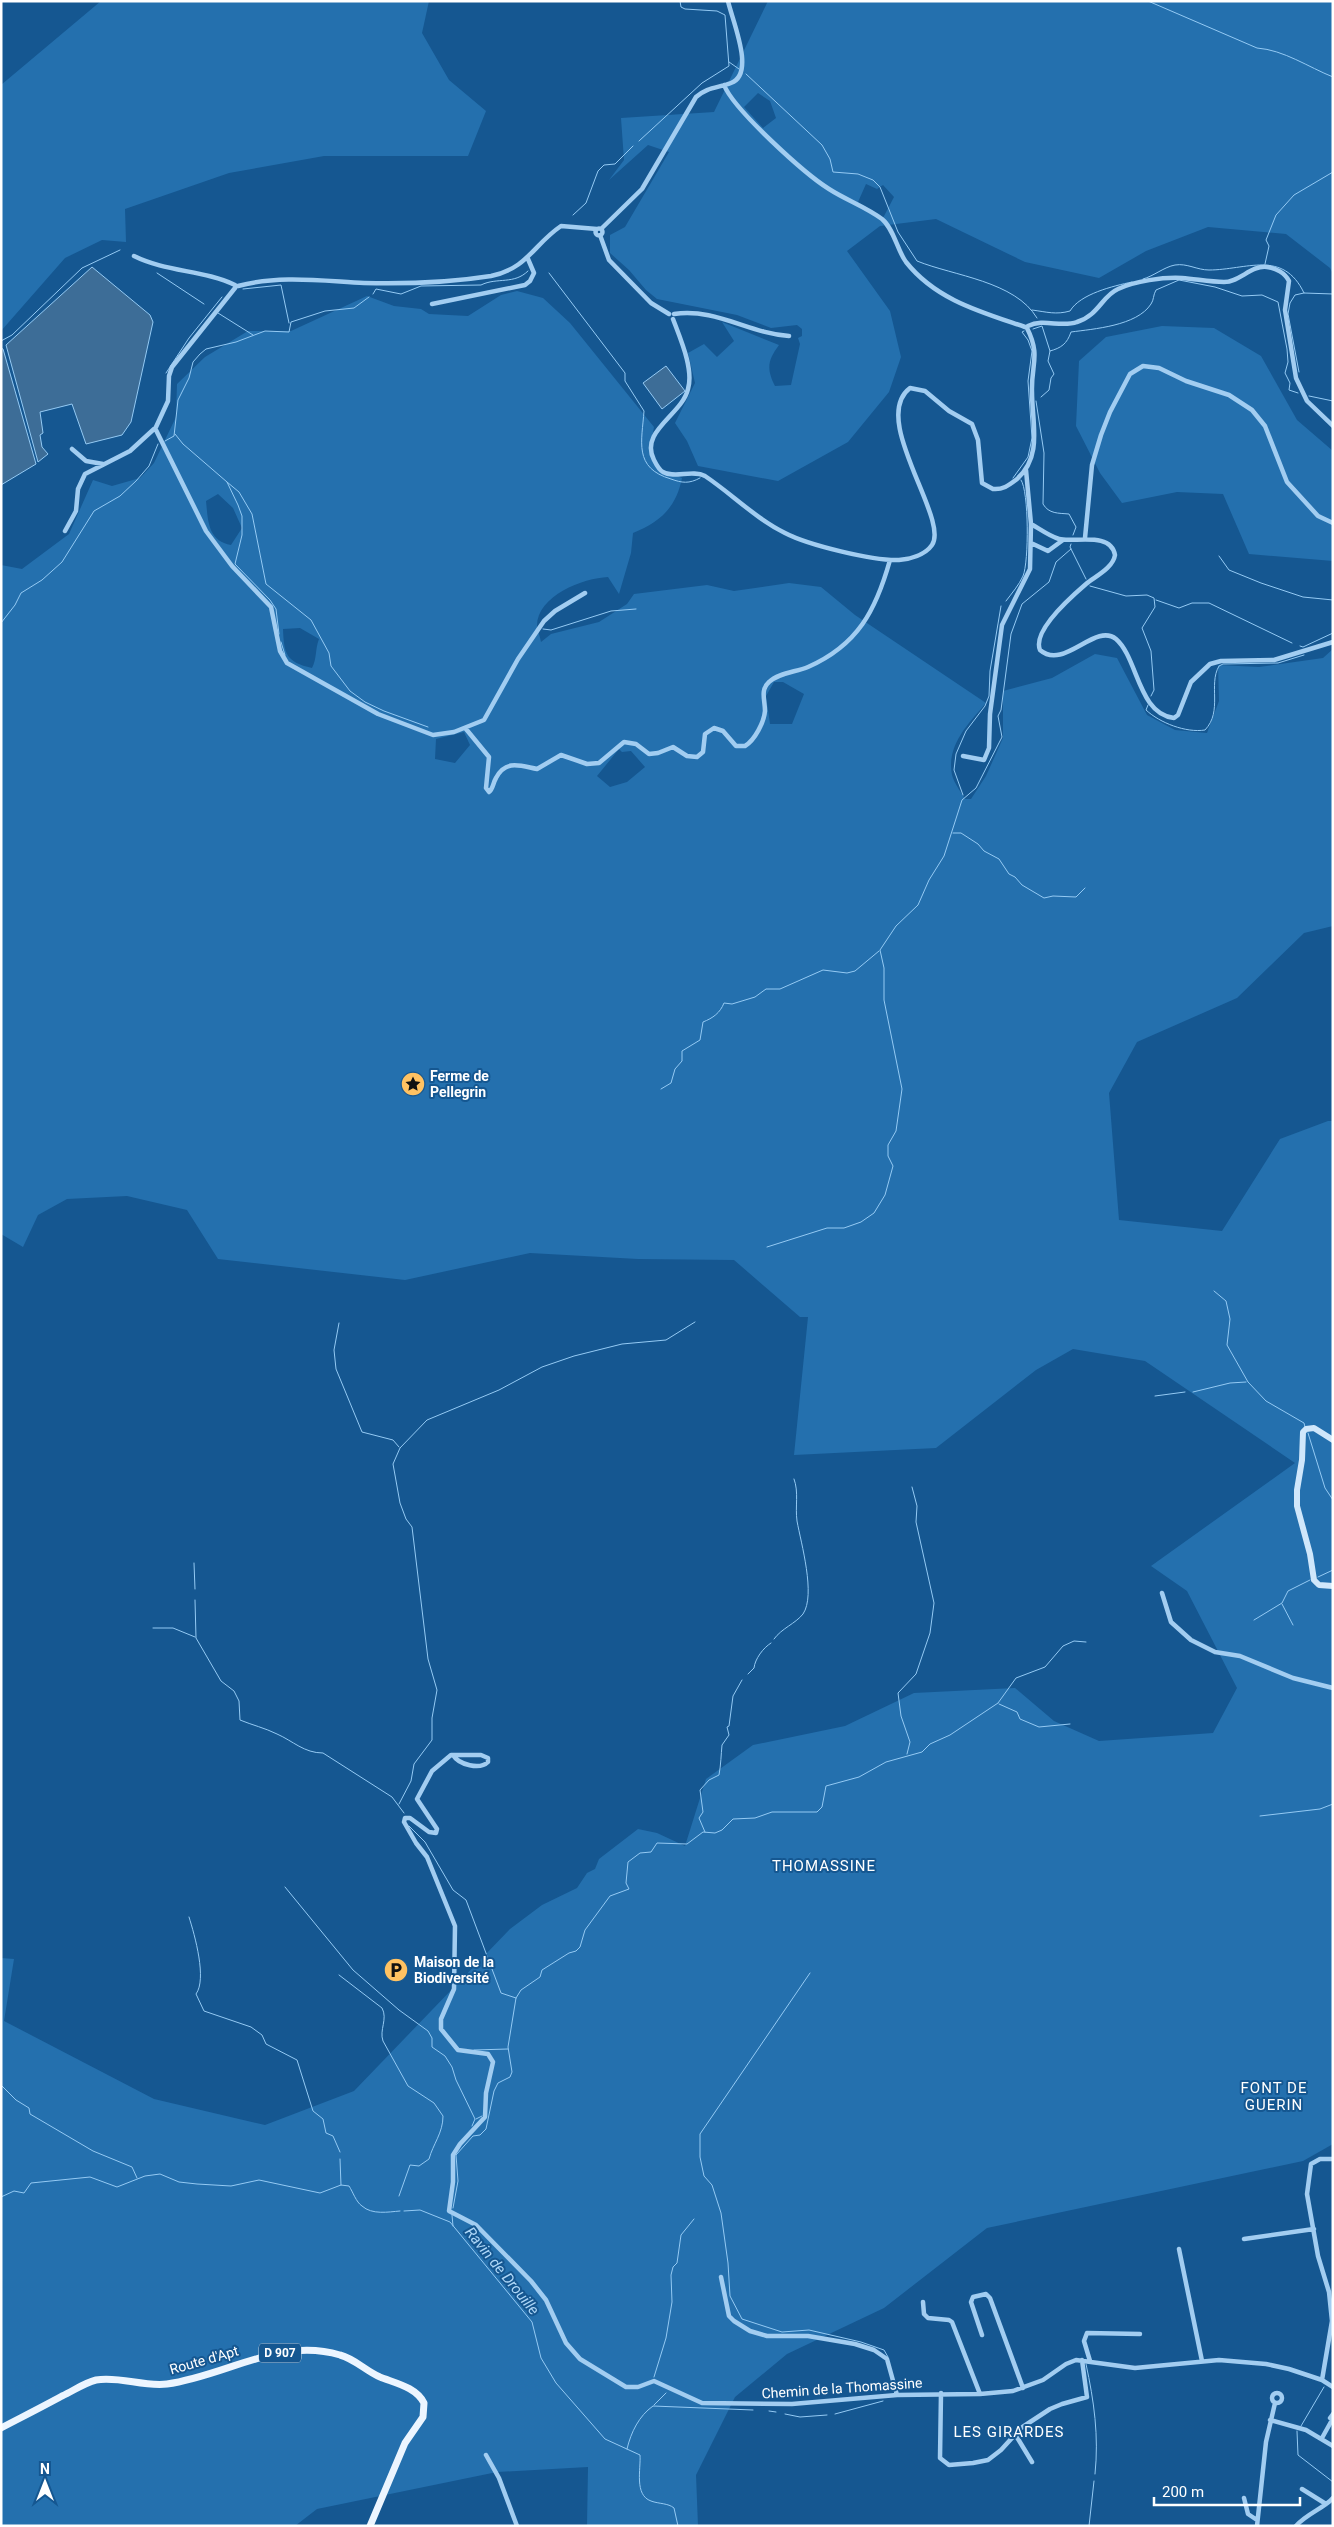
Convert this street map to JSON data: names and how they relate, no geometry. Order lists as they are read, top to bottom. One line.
{"streets":{"main road":["D 907","Route d'Apt"],"street":["Chemin de la Thomassine"]},"districts":["THOMASSINE","FONT DE GUERIN","LES GIRARDES"],"water":["Ravin de Drouille"],"places":{"place":["Ferme de Pellegrin"],"parking":["Maison de la Biodiversité"]},"scale_bar":"200 m","north":"top"}
